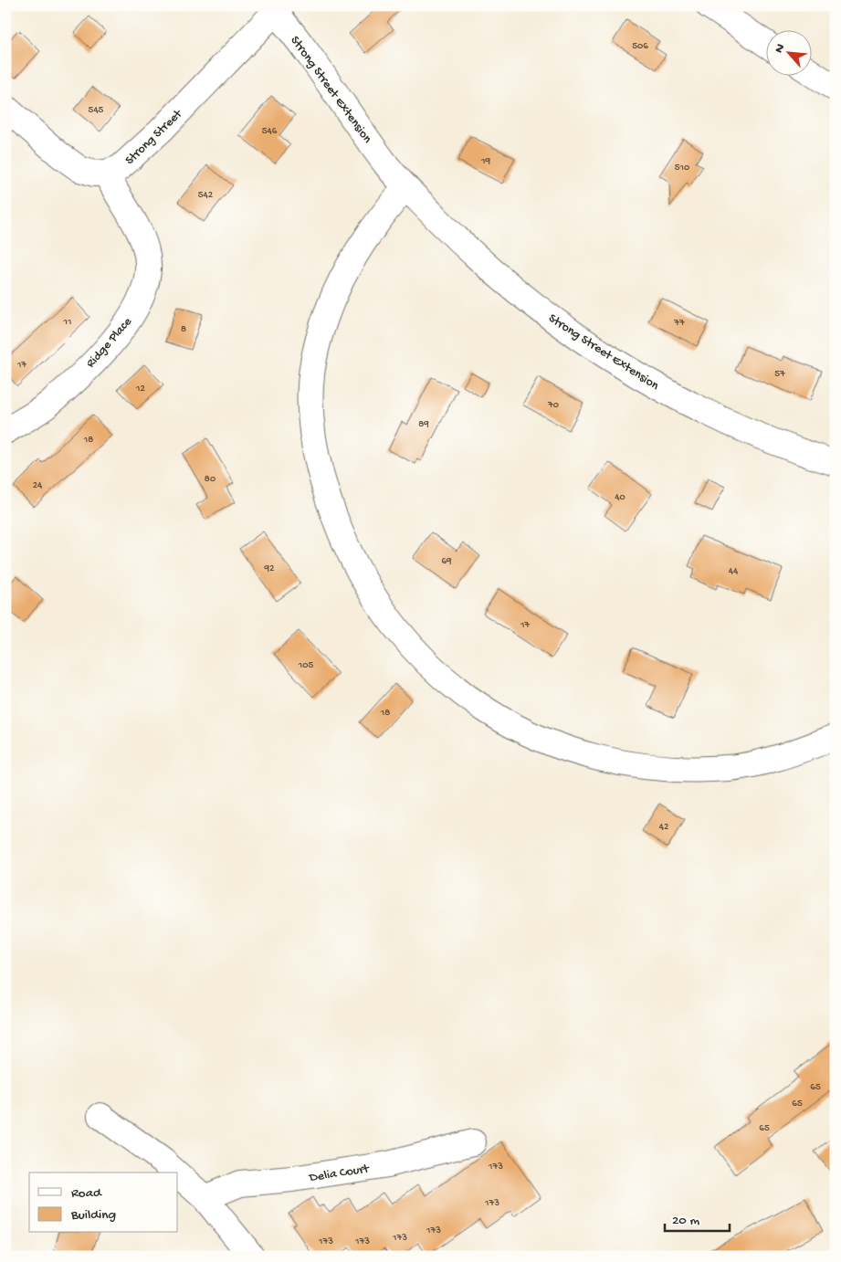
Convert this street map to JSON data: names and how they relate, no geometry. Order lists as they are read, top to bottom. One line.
{"streets":{"street":["Strong Street Extension","Strong Street","Ridge Place","Delia Court"]},"crossings":[["Strong Street Extension","Strong Street"],["Strong Street","Ridge Place"]],"house_numbers":["506","545","546","19","510","542","11","77","8","17","57","12","70","89","18","80","24","40","69","92","44","17","105","18","42","65","65","65","173","173","173","173","173","173"],"legend":["Road","Building"],"scale_bar":"20 m","north":"top left"}
